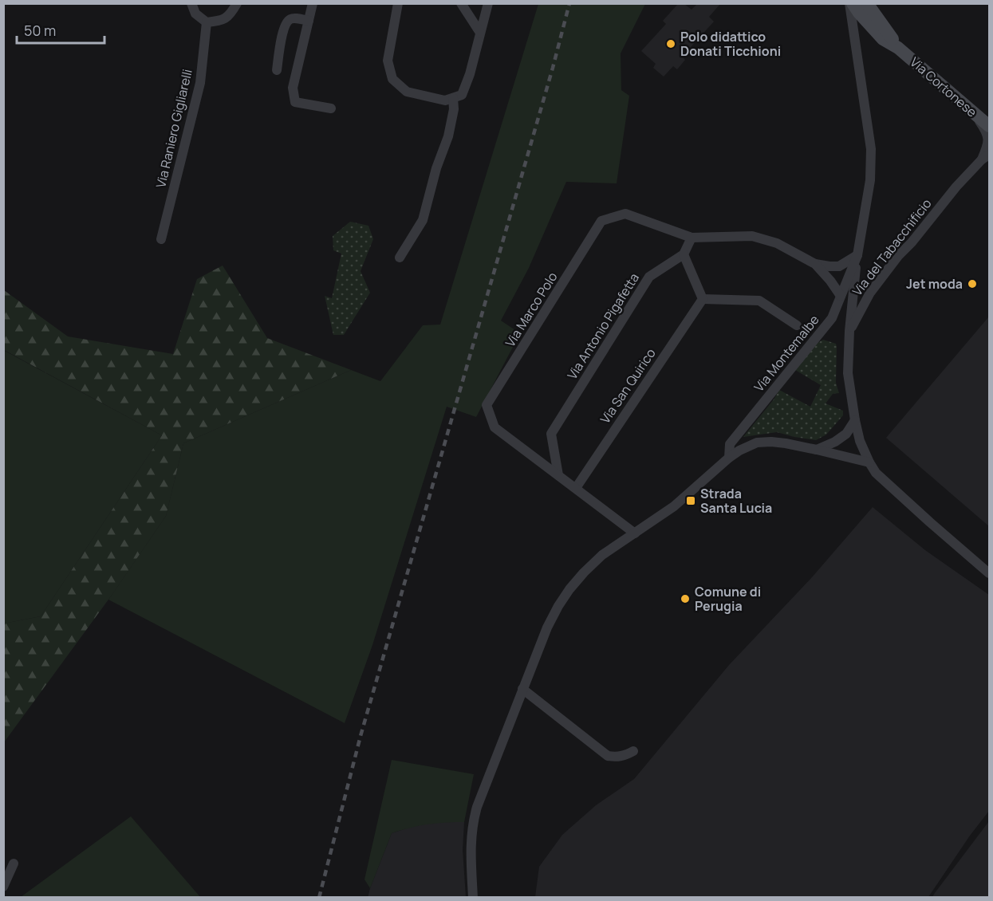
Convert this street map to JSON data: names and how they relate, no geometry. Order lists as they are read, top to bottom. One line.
{"streets":{"main road":["Via Cortonese"],"street":["Via Raniero Gigliarelli","Via del Tabacchificio","Via Marco Polo","Via Antonio Pigafetta","Via Montemalbe","Via San Quirico"]},"crossings":[["Via Cortonese","Via del Tabacchificio"],["Via Cortonese","Via Montemalbe"],["Via Marco Polo","Via Antonio Pigafetta"]],"places":{"other":["Polo didattico Donati Ticchioni","Jet moda","Comune di Perugia"],"transit":["Strada Santa Lucia"]},"scale_bar":"50 m"}
